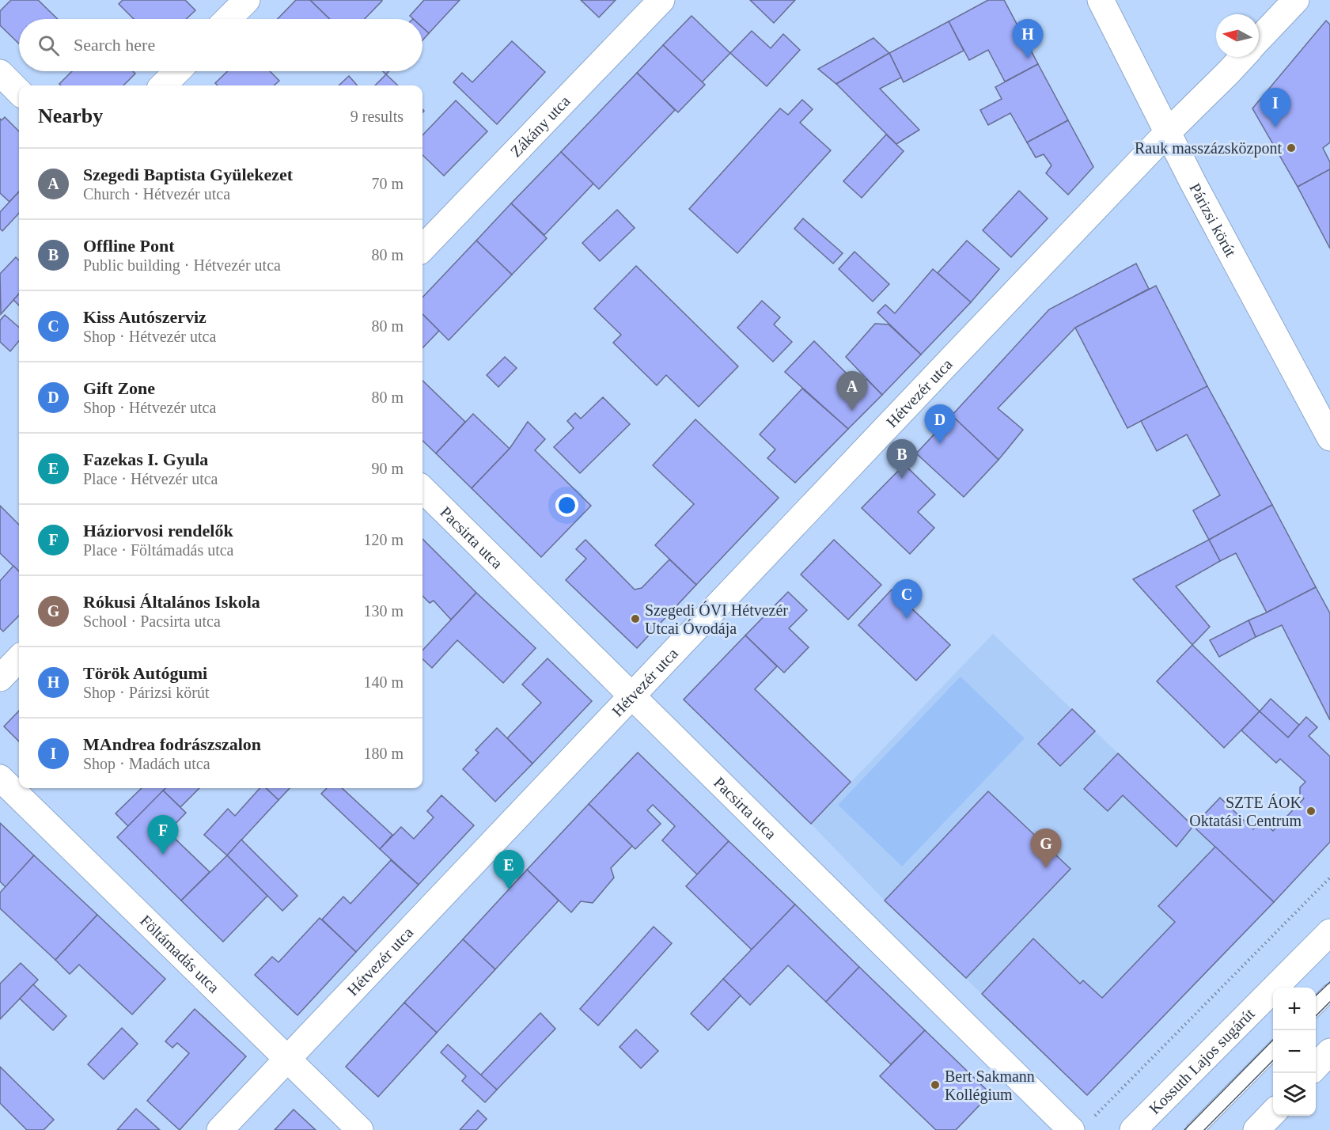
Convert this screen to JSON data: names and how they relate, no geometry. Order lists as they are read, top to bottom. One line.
{"streets":{"street":["Zákány utca","Párizsi körút","Hétvezér utca","Pacsirta utca","Föltámadás utca","Kossuth Lajos sugárút"]},"crossings":[["Párizsi körút","Hétvezér utca"],["Hétvezér utca","Pacsirta utca"],["Hétvezér utca","Föltámadás utca"]],"places":["Rauk masszázsközpont","Szegedi ÓVI Hétvezér Utcai Óvodája","SZTE ÁOK Oktatási Centrum","Bert Sakmann Kollégium"],"north":"left","page":{"pins":["H","I","A","D","B","C","F","G","E"],"search":"Search here","heading":["Nearby","9 results"],"list":[{"mark":"A","name":"Szegedi Baptista Gyülekezet","note":"Church · Hétvezér utca","value":"70 m"},{"mark":"B","name":"Offline Pont","note":"Public building · Hétvezér utca","value":"80 m"},{"mark":"C","name":"Kiss Autószerviz","note":"Shop · Hétvezér utca","value":"80 m"},{"mark":"D","name":"Gift Zone","note":"Shop · Hétvezér utca","value":"80 m"},{"mark":"E","name":"Fazekas I. Gyula","note":"Place · Hétvezér utca","value":"90 m"},{"mark":"F","name":"Háziorvosi rendelők","note":"Place · Föltámadás utca","value":"120 m"},{"mark":"G","name":"Rókusi Általános Iskola","note":"School · Pacsirta utca","value":"130 m"},{"mark":"H","name":"Török Autógumi","note":"Shop · Párizsi körút","value":"140 m"},{"mark":"I","name":"MAndrea fodrászszalon","note":"Shop · Madách utca","value":"180 m"}],"map_buttons":["+","−"]}}
